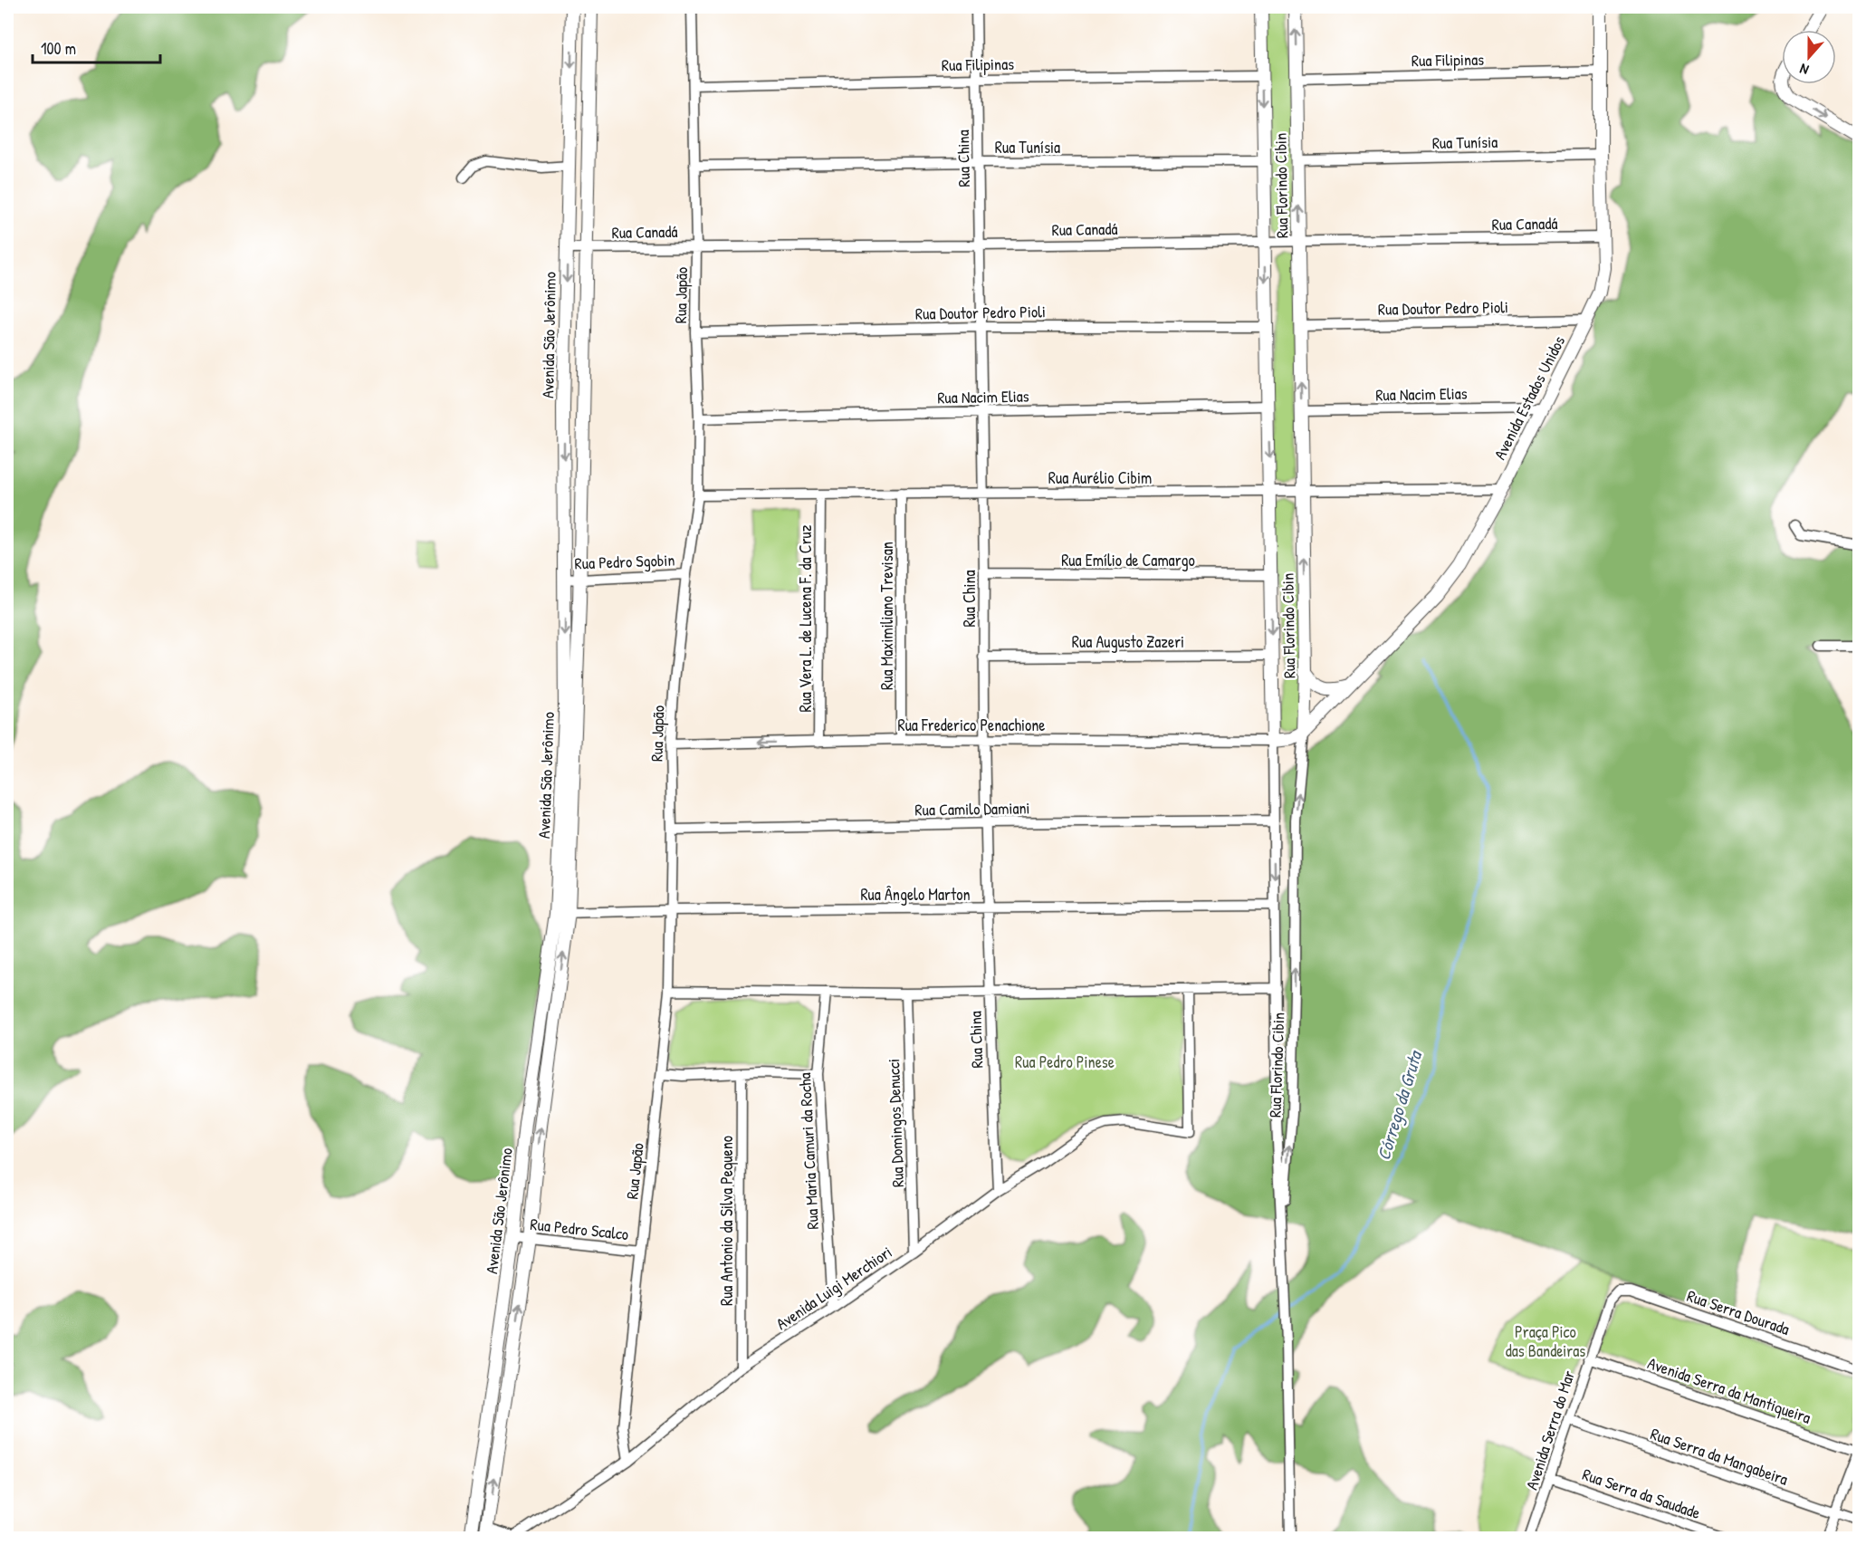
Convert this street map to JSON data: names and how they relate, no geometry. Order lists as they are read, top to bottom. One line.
{"streets":{"street":["Rua Filipinas","Rua Tunísia","Rua China","Rua Florindo Cibin","Rua Canadá","Rua Japão","Rua Doutor Pedro Pioli","Avenida São Jerônimo","Rua Nacim Elias","Avenida Estados Unidos","Rua Aurélio Cibim","Rua Emílio de Camargo","Rua Pedro Sgobin","Rua Maximiliano Trevisan","Rua Vera L. de Lucena F. da Cruz","Rua Augusto Zazeri","Rua Frederico Penachione","Rua Camilo Damiani","Rua Ângelo Marton","Rua Domingos Denucci","Rua Maria Camuri da Rocha","Rua Antonio da Silva Pequeno","Rua Pedro Scalco","Avenida Luigi Merchiori","Rua Serra Dourada","Avenida Serra da Mantiqueira","Avenida Serra do Mar","Rua Serra da Mangabeira","Rua Serra da Saudade"]},"crossings":[["Rua Filipinas","Rua China"],["Rua Filipinas","Rua Florindo Cibin"],["Rua Filipinas","Rua Japão"],["Rua Filipinas","Avenida Estados Unidos"],["Rua Tunísia","Rua China"],["Rua Tunísia","Rua Florindo Cibin"],["Rua Tunísia","Rua Japão"],["Rua Tunísia","Avenida Estados Unidos"],["Rua China","Rua Canadá"],["Rua China","Rua Doutor Pedro Pioli"],["Rua China","Rua Nacim Elias"],["Rua China","Rua Aurélio Cibim"],["Rua China","Rua Emílio de Camargo"],["Rua China","Rua Augusto Zazeri"],["Rua China","Rua Frederico Penachione"],["Rua China","Rua Camilo Damiani"],["Rua China","Rua Ângelo Marton"],["Rua China","Avenida Luigi Merchiori"],["Rua Florindo Cibin","Rua Canadá"],["Rua Florindo Cibin","Rua Doutor Pedro Pioli"],["Rua Florindo Cibin","Rua Nacim Elias"],["Rua Florindo Cibin","Avenida Estados Unidos"],["Rua Florindo Cibin","Rua Aurélio Cibim"],["Rua Florindo Cibin","Rua Emílio de Camargo"],["Rua Florindo Cibin","Rua Augusto Zazeri"],["Rua Florindo Cibin","Rua Frederico Penachione"],["Rua Florindo Cibin","Rua Camilo Damiani"],["Rua Florindo Cibin","Rua Ângelo Marton"],["Rua Canadá","Rua Japão"],["Rua Canadá","Avenida São Jerônimo"],["Rua Canadá","Avenida Estados Unidos"],["Rua Japão","Rua Doutor Pedro Pioli"],["Rua Japão","Rua Nacim Elias"],["Rua Japão","Rua Aurélio Cibim"],["Rua Japão","Rua Pedro Sgobin"],["Rua Japão","Rua Frederico Penachione"],["Rua Japão","Rua Camilo Damiani"],["Rua Japão","Rua Ângelo Marton"],["Rua Japão","Rua Pedro Scalco"],["Rua Japão","Avenida Luigi Merchiori"],["Rua Doutor Pedro Pioli","Avenida Estados Unidos"],["Avenida São Jerônimo","Rua Pedro Sgobin"],["Avenida São Jerônimo","Rua Ângelo Marton"],["Avenida São Jerônimo","Rua Pedro Scalco"],["Avenida São Jerônimo","Avenida Luigi Merchiori"],["Rua Nacim Elias","Avenida Estados Unidos"],["Avenida Estados Unidos","Rua Aurélio Cibim"],["Rua Aurélio Cibim","Rua Maximiliano Trevisan"],["Rua Aurélio Cibim","Rua Vera L. de Lucena F. da Cruz"],["Rua Maximiliano Trevisan","Rua Frederico Penachione"],["Rua Vera L. de Lucena F. da Cruz","Rua Frederico Penachione"],["Rua Domingos Denucci","Avenida Luigi Merchiori"],["Rua Maria Camuri da Rocha","Avenida Luigi Merchiori"],["Rua Antonio da Silva Pequeno","Avenida Luigi Merchiori"],["Rua Serra Dourada","Avenida Serra do Mar"],["Avenida Serra da Mantiqueira","Avenida Serra do Mar"],["Avenida Serra do Mar","Rua Serra da Mangabeira"],["Avenida Serra do Mar","Rua Serra da Saudade"]],"water":["Córrego da Gruta"],"parks":["Rua Pedro Pinese","Praça Pico das Bandeiras"],"scale_bar":"100 m","north":"bottom"}
